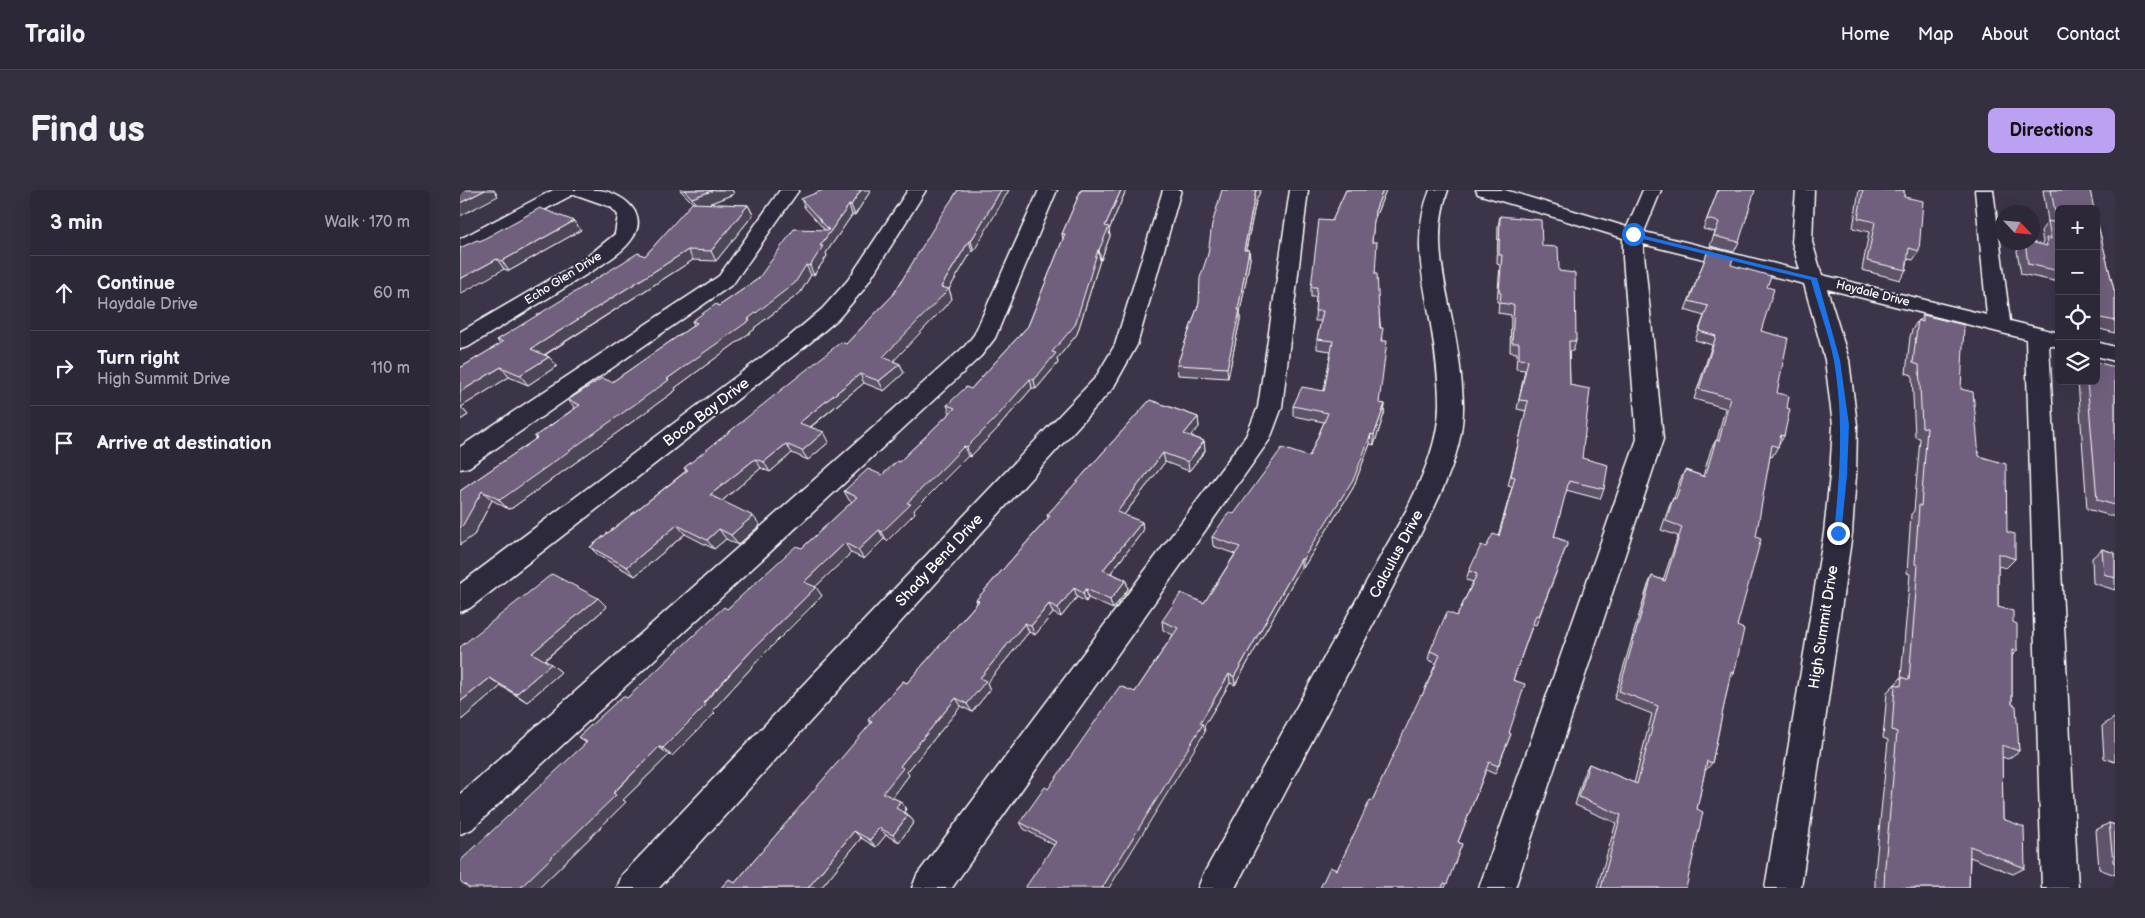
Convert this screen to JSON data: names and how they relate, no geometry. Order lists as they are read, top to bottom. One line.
{"streets":{"street":["Echo Glen Drive","Haydale Drive","Boca Bay Drive","Calculus Drive","Shady Bend Drive","High Summit Drive"]},"crossings":[["Haydale Drive","High Summit Drive"]],"north":"bottom right","page":{"header":"Trailo","nav":["Home","Map","About","Contact"],"buttons":"Directions","title":"Find us","heading":["3 min","Walk · 170 m"],"map_buttons":["+","−"],"list":[["Continue","Haydale Drive","60 m"],["Turn right","High Summit Drive","110 m"],"Arrive at destination"]}}
